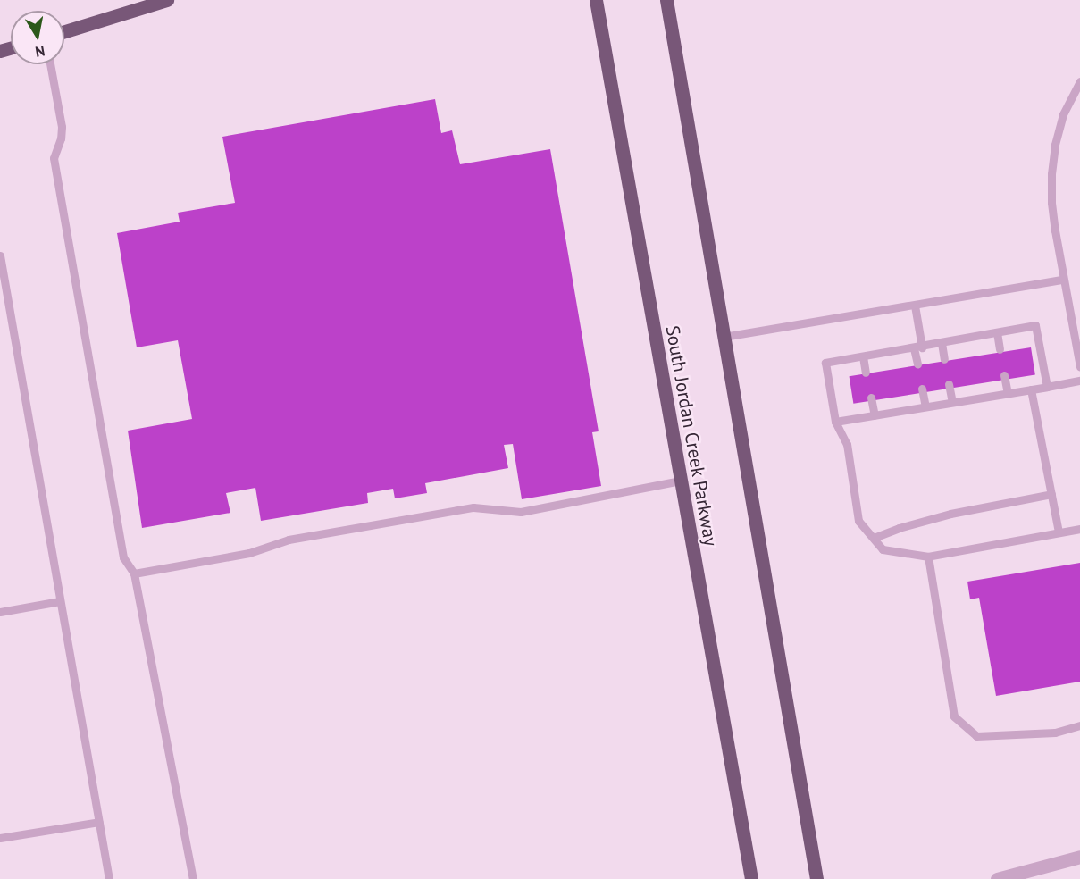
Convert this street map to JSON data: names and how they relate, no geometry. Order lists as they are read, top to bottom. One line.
{"streets":{"main road":["South Jordan Creek Parkway"]},"north":"bottom"}
